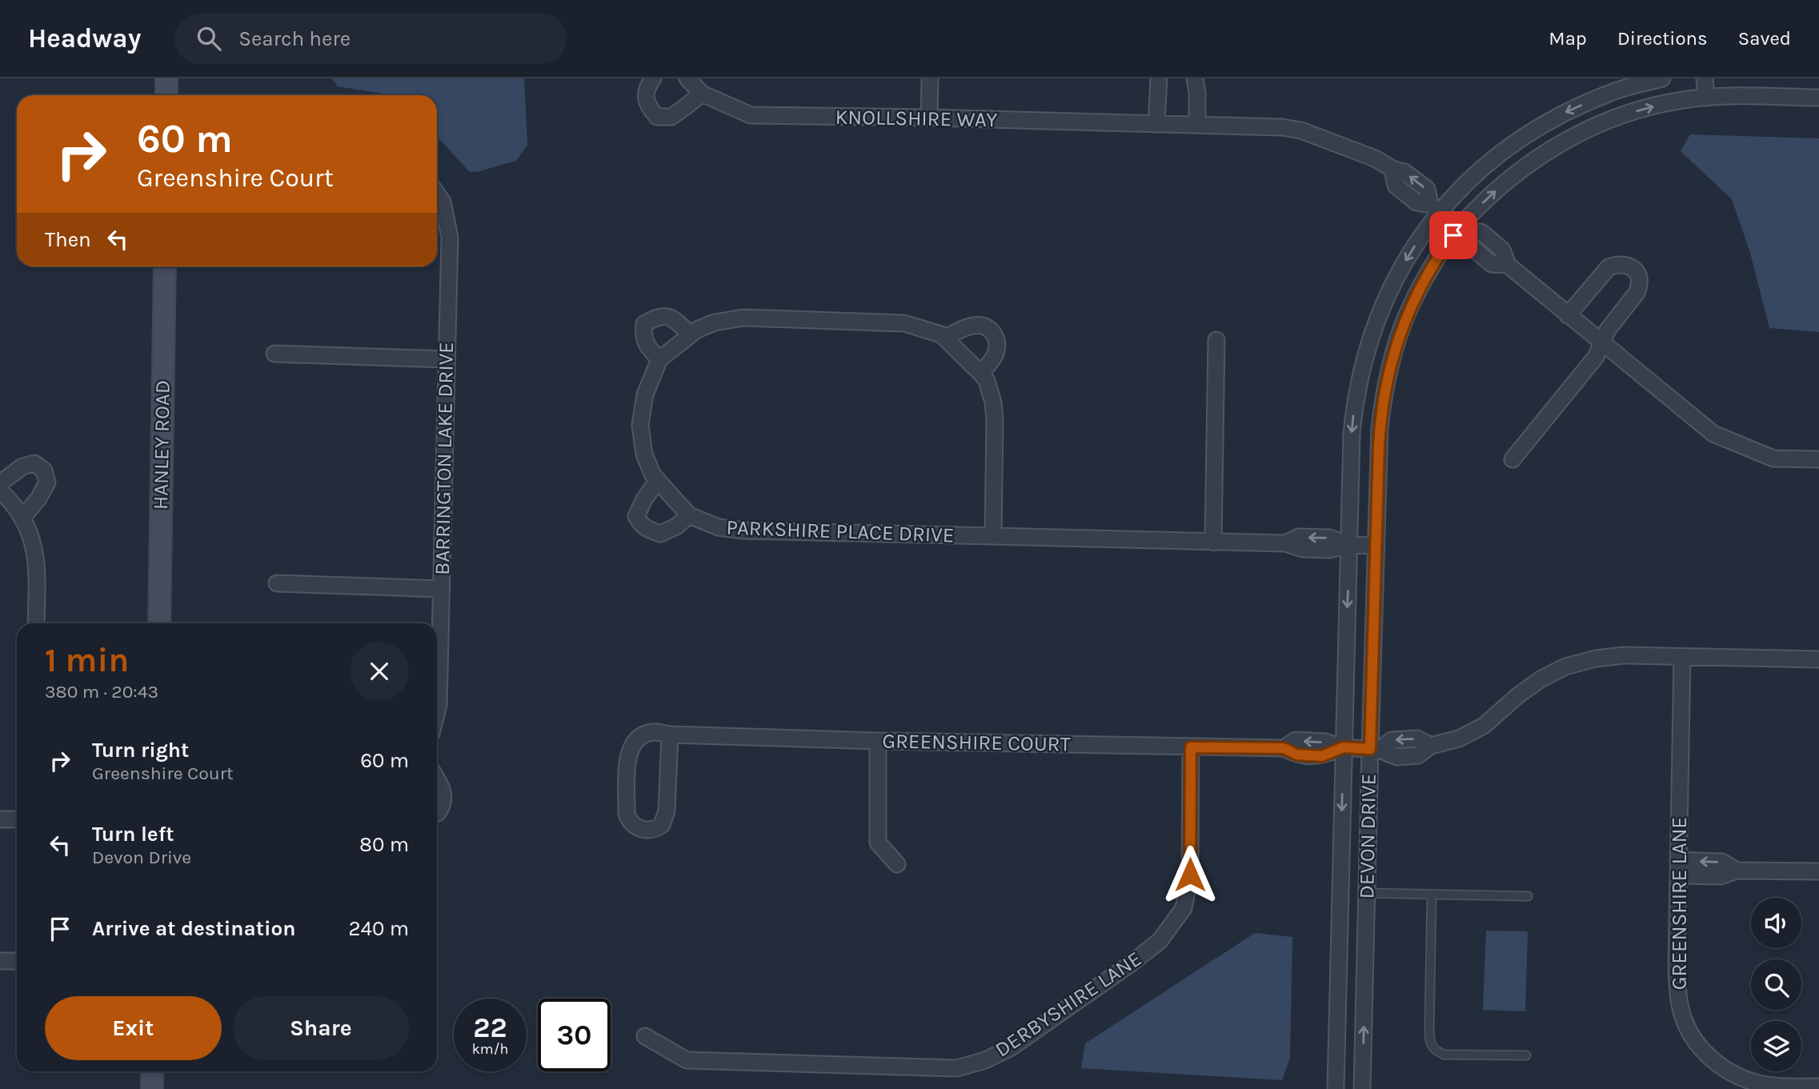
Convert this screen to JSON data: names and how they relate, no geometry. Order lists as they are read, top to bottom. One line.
{"streets":{"street":["KNOLLSHIRE WAY","HANLEY ROAD","BARRINGTON LAKE DRIVE","PARKSHIRE PLACE DRIVE","GREENSHIRE COURT","DEVON DRIVE","GREENSHIRE LANE","DERBYSHIRE LANE"]},"crossings":[["KNOLLSHIRE WAY","DEVON DRIVE"],["PARKSHIRE PLACE DRIVE","DEVON DRIVE"],["GREENSHIRE COURT","DEVON DRIVE"],["GREENSHIRE COURT","DERBYSHIRE LANE"]],"page":{"header":"Headway","search":"Search here","nav":["Map","Directions","Saved"],"turn":["60 m","Greenshire Court"],"then":"Then","heading":["1 min","380 m · 20:43"],"list":[{"name":"Turn right","note":"Greenshire Court","value":"60 m"},{"name":"Turn left","note":"Devon Drive","value":"80 m"},{"name":"Arrive at destination","value":"240 m"}],"buttons":["Exit","Share"],"speed":"22 km/h","limit":"30"}}
